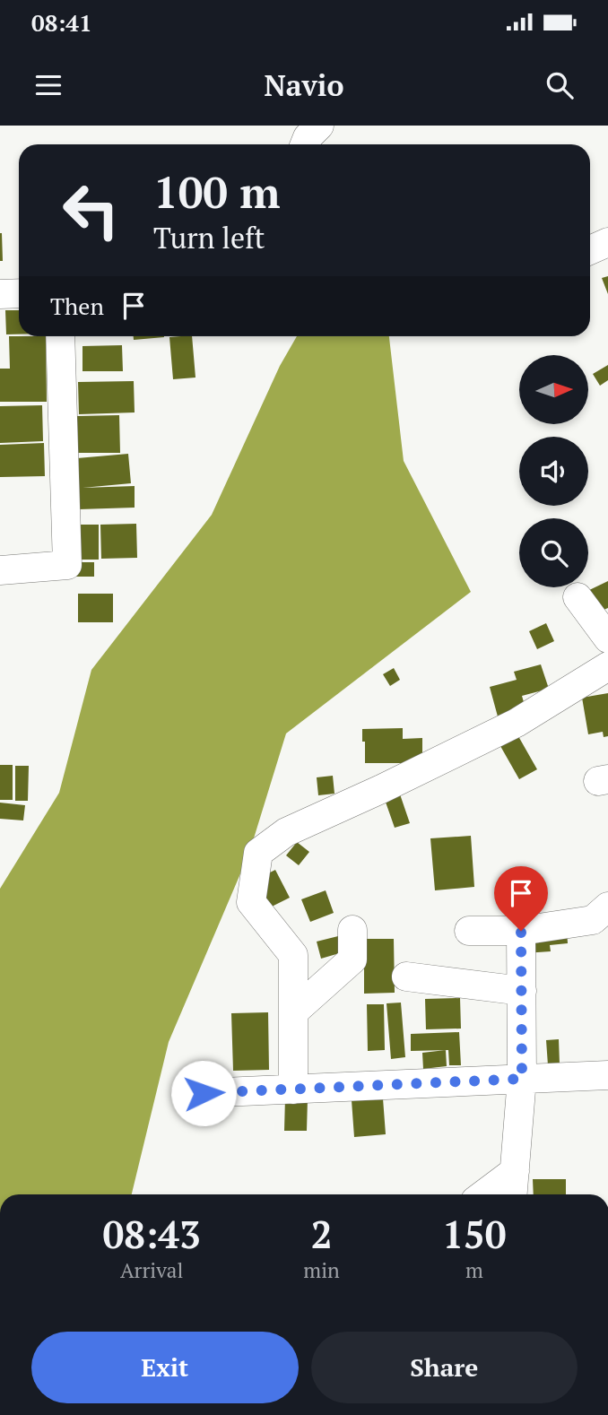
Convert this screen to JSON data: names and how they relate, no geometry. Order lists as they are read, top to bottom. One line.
{"north":"right","page":{"status":"08:41","header":"Navio","turn":["100 m","Turn left"],"then":"Then","eta":["08:43","Arrival","2","min","150","m"],"buttons":["Exit","Share"]}}
